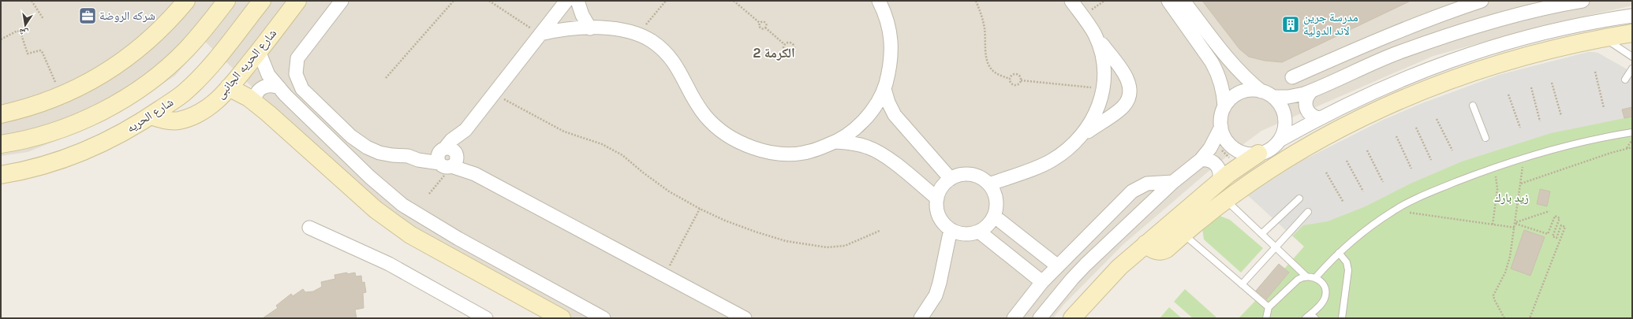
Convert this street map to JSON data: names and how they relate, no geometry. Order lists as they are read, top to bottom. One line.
{"streets":{"street":["شارع الحريه الجانبى","شارع الحريه"]},"crossings":[["شارع الحريه الجانبى","شارع الحريه"]],"districts":["الكرمة 2"],"parks":["زيد بارك"],"places":{"office":["شركه الروضة"],"building":["مدرسة جرين لاند الدولية"]},"north":"bottom"}
